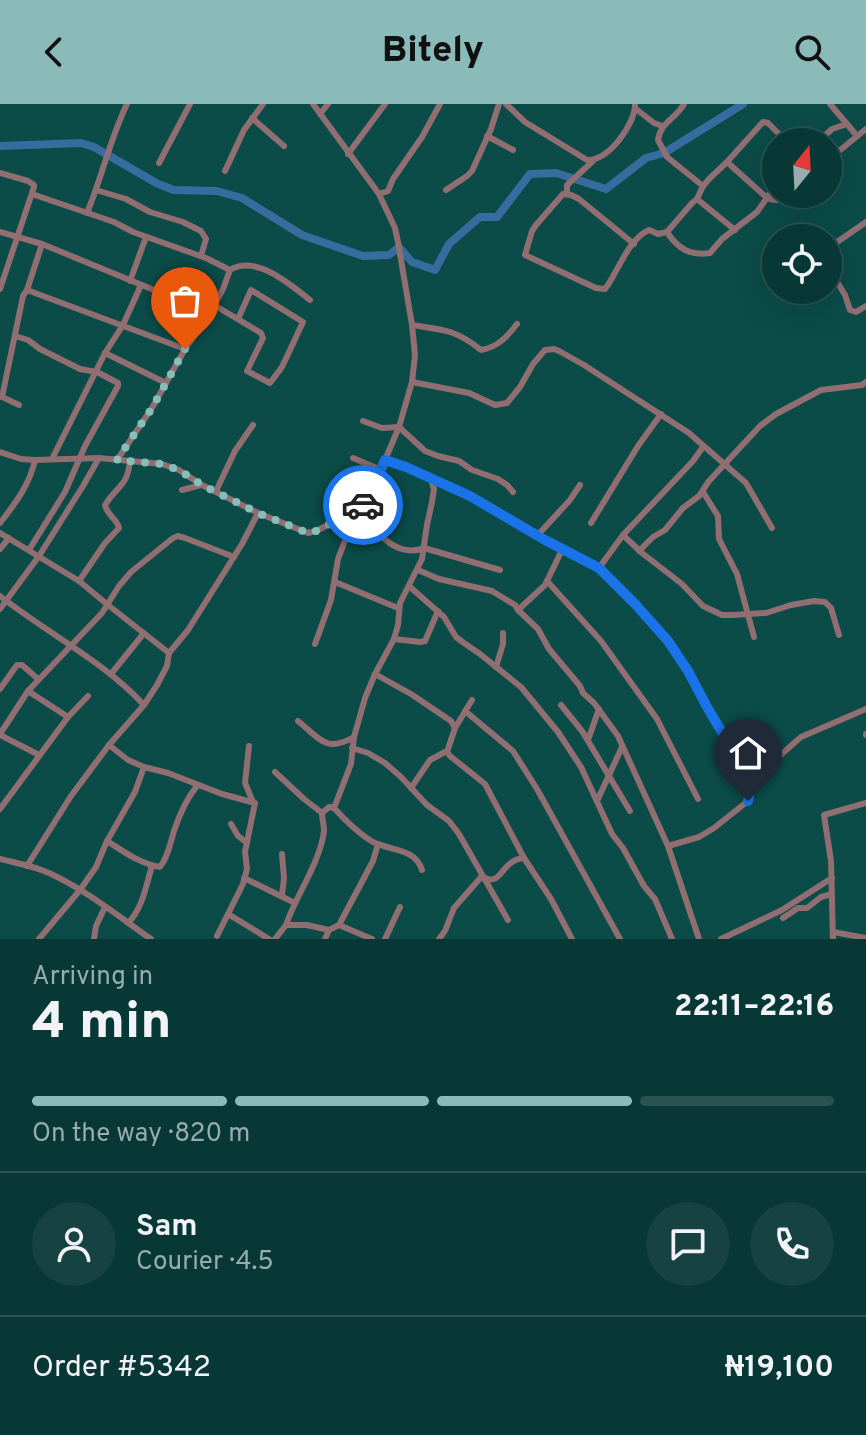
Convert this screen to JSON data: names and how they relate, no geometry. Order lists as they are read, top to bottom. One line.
{"north":"top","page":{"header":"Bitely","heading":["4 min","Arriving in","22:11–22:16"],"panel":["Sam","Courier · 4.5","Order #5342","₦19,100"],"bar":"On the way · 820 m"}}
